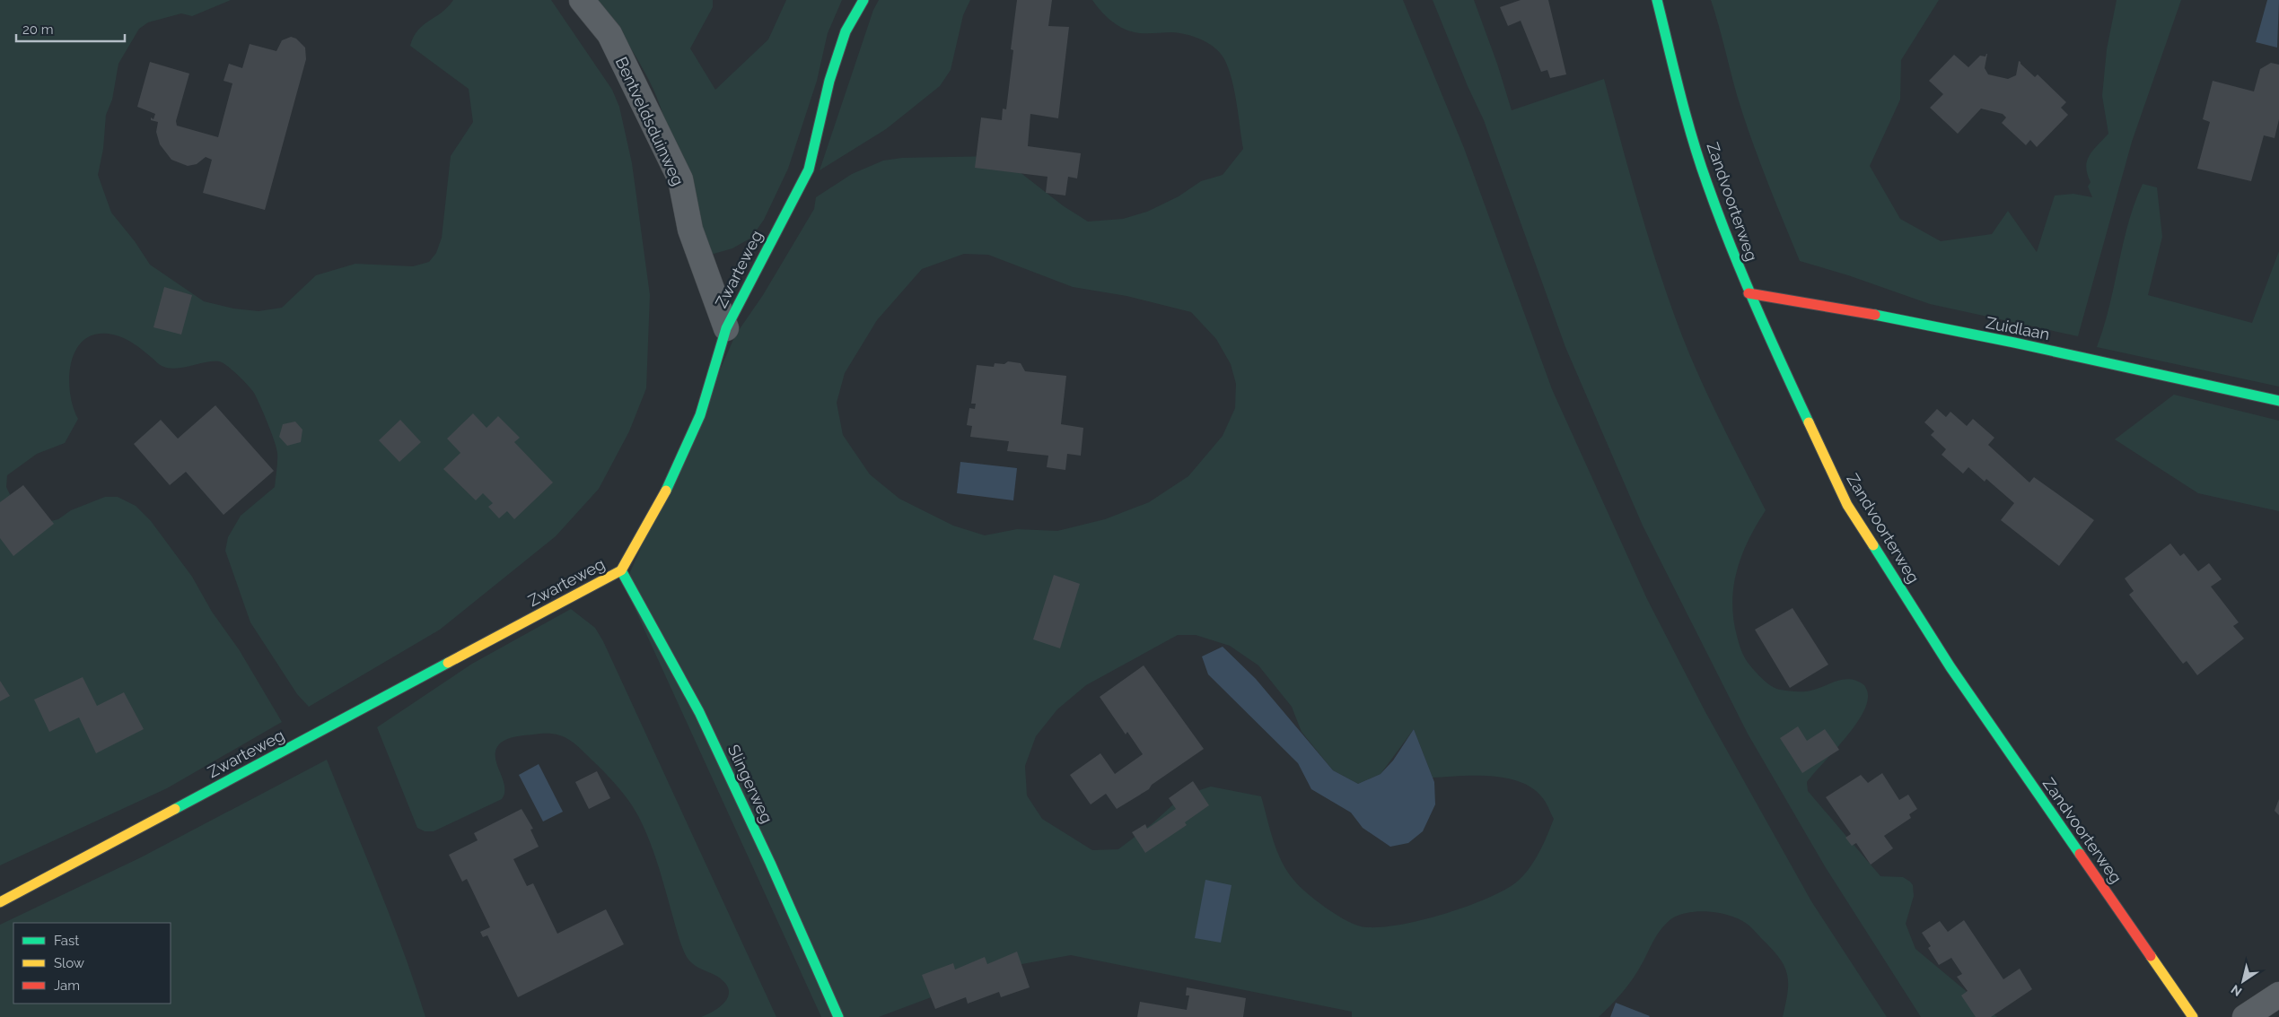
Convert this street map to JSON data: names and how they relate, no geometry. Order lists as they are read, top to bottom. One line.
{"streets":{"street":["Bentveldsduinweg","Zandvoorterweg","Zwarteweg","Zuidlaan","Slingerweg"]},"crossings":[["Bentveldsduinweg","Zwarteweg"],["Zandvoorterweg","Zuidlaan"],["Zwarteweg","Slingerweg"]],"legend":["Fast","Slow","Jam"],"scale_bar":"20 m","north":"bottom left"}
